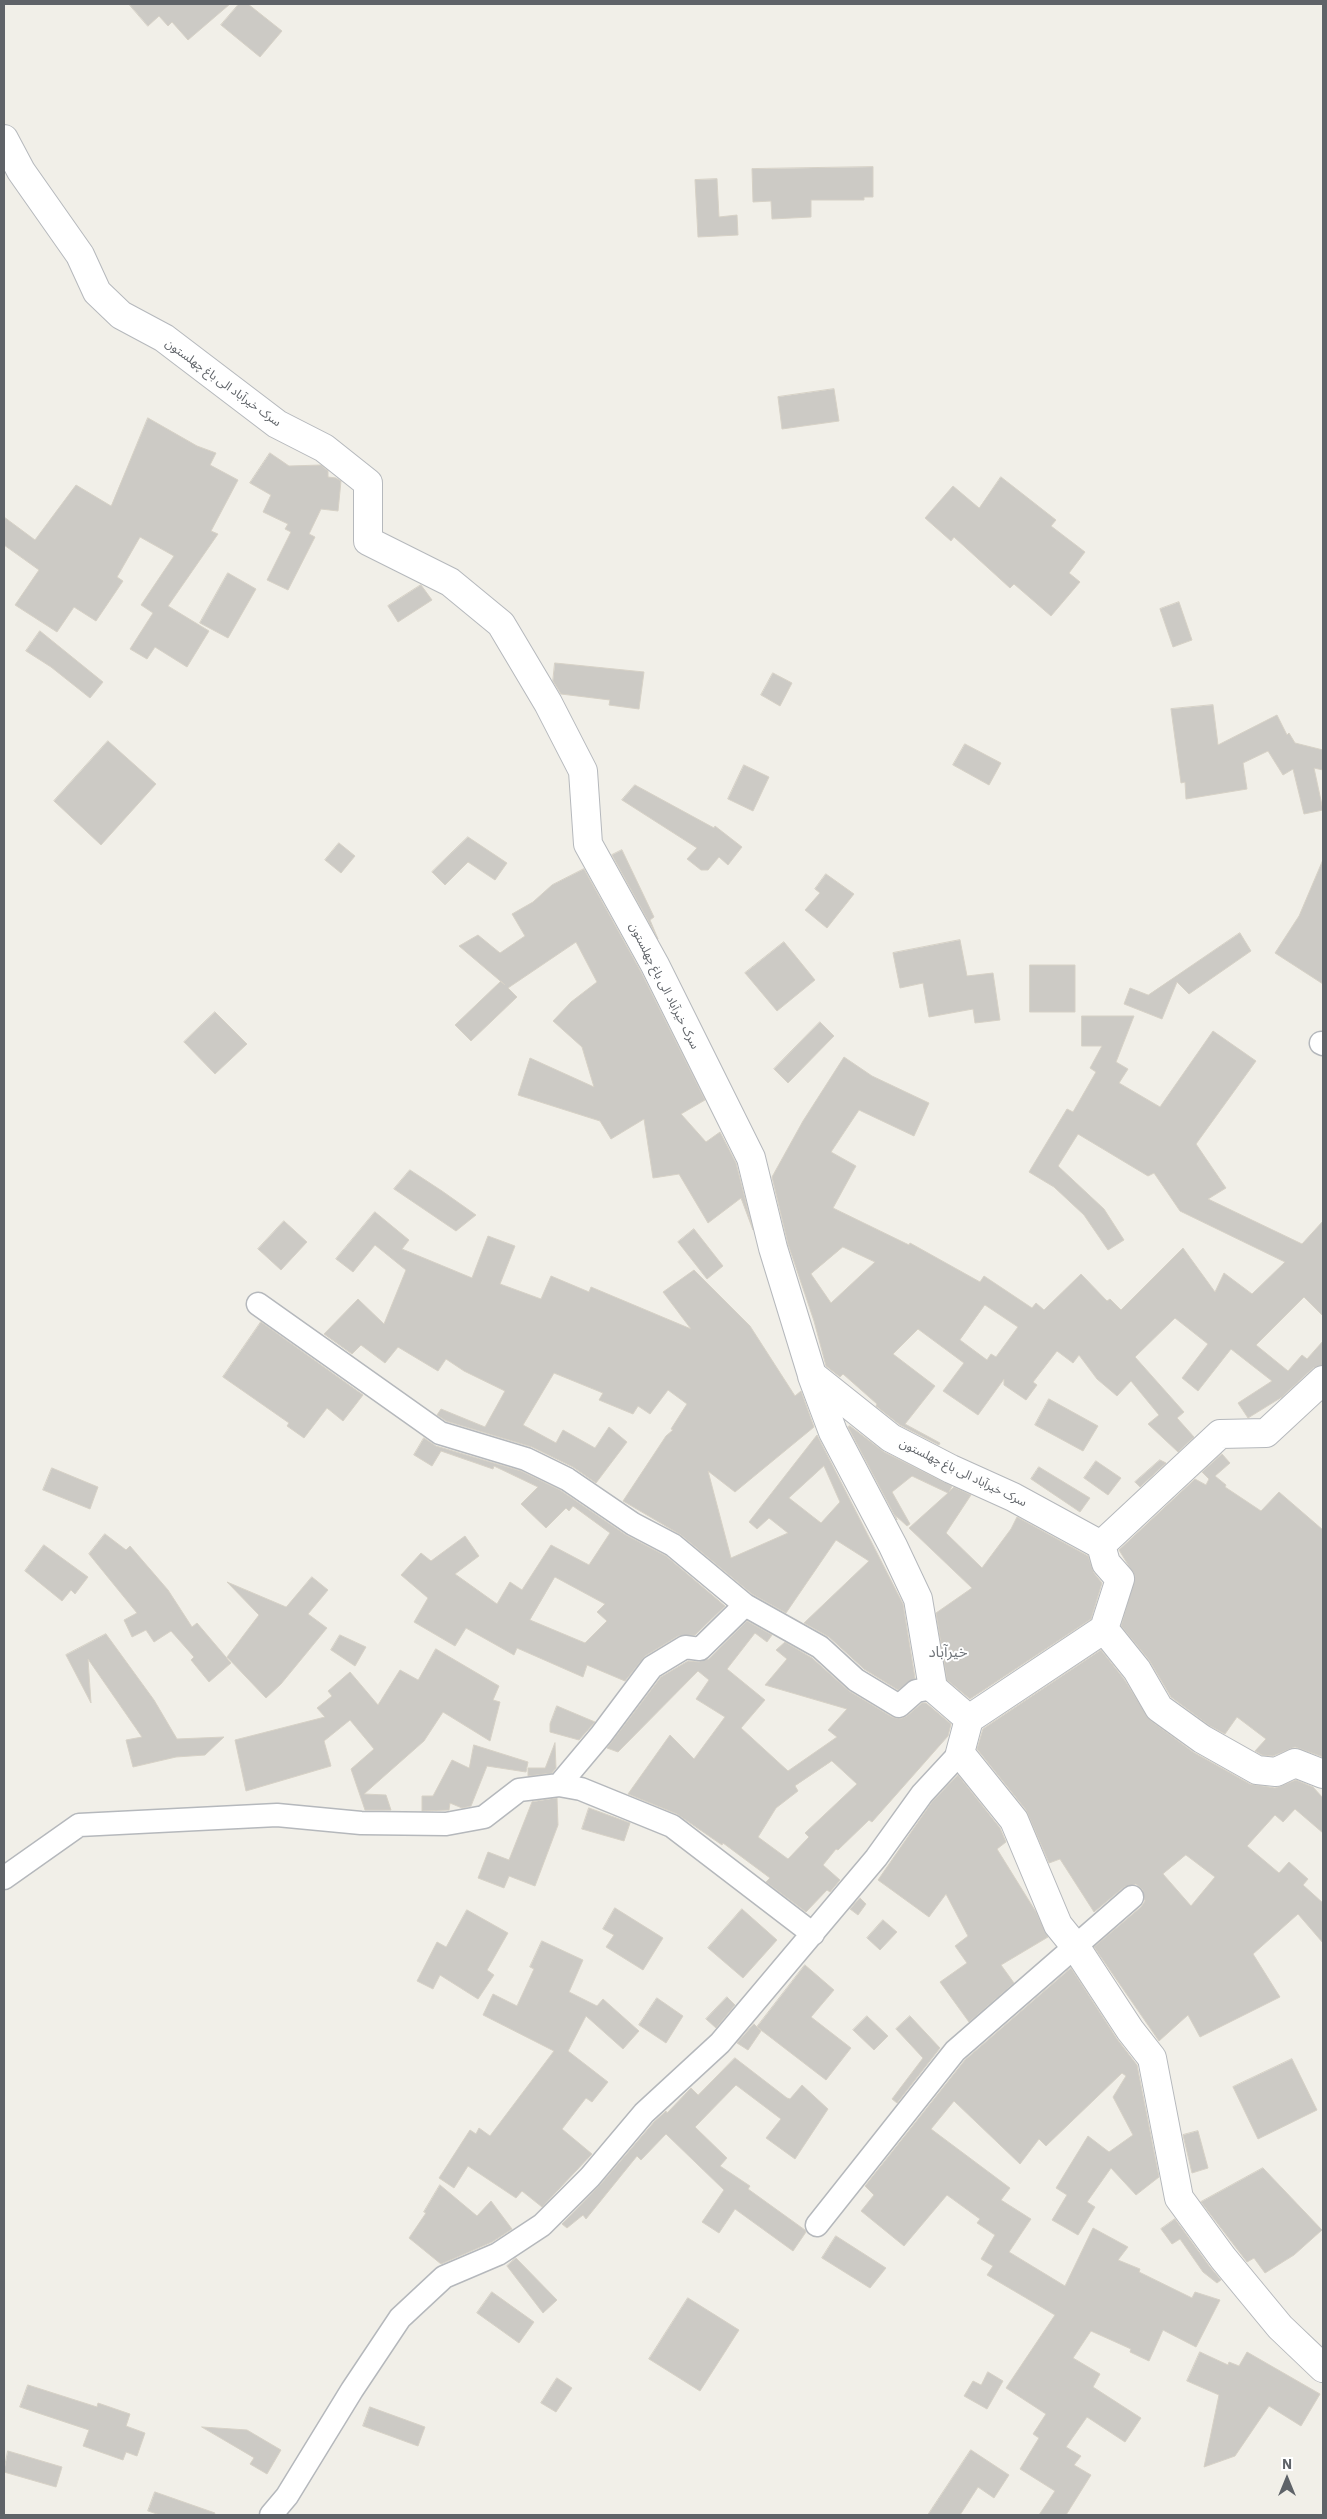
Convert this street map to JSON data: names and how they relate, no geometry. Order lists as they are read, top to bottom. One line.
{"streets":{"street":["سرک خیرآباد الی باغ چهلستون"]},"districts":["خیرآباد"],"north":"top"}
